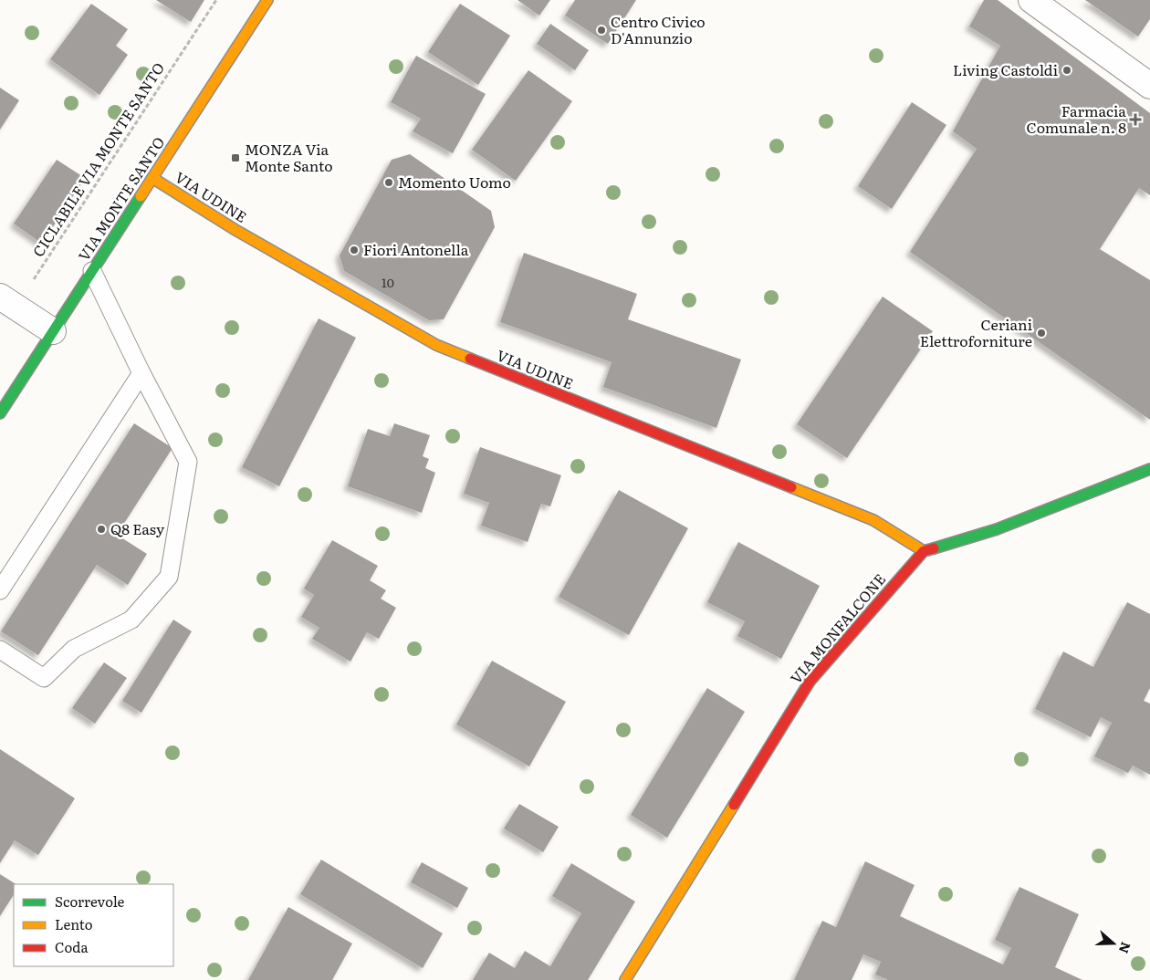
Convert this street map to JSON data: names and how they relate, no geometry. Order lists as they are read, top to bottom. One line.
{"streets":{"street":["VIA UDINE","VIA MONTE SANTO","VIA MONFALCONE"],"path":["CICLABILE VIA MONTE SANTO"]},"crossings":[["VIA UDINE","VIA MONTE SANTO"],["VIA UDINE","VIA MONFALCONE"]],"places":{"other":["Centro Civico D'Annunzio","Living Castoldi","Momento Uomo","Fiori Antonella","Ceriani Elettroforniture","Q8 Easy"],"health":["Farmacia Comunale n. 8"],"transit":["MONZA Via Monte Santo"]},"house_numbers":["10"],"legend":["Scorrevole","Lento","Coda"],"north":"right"}
